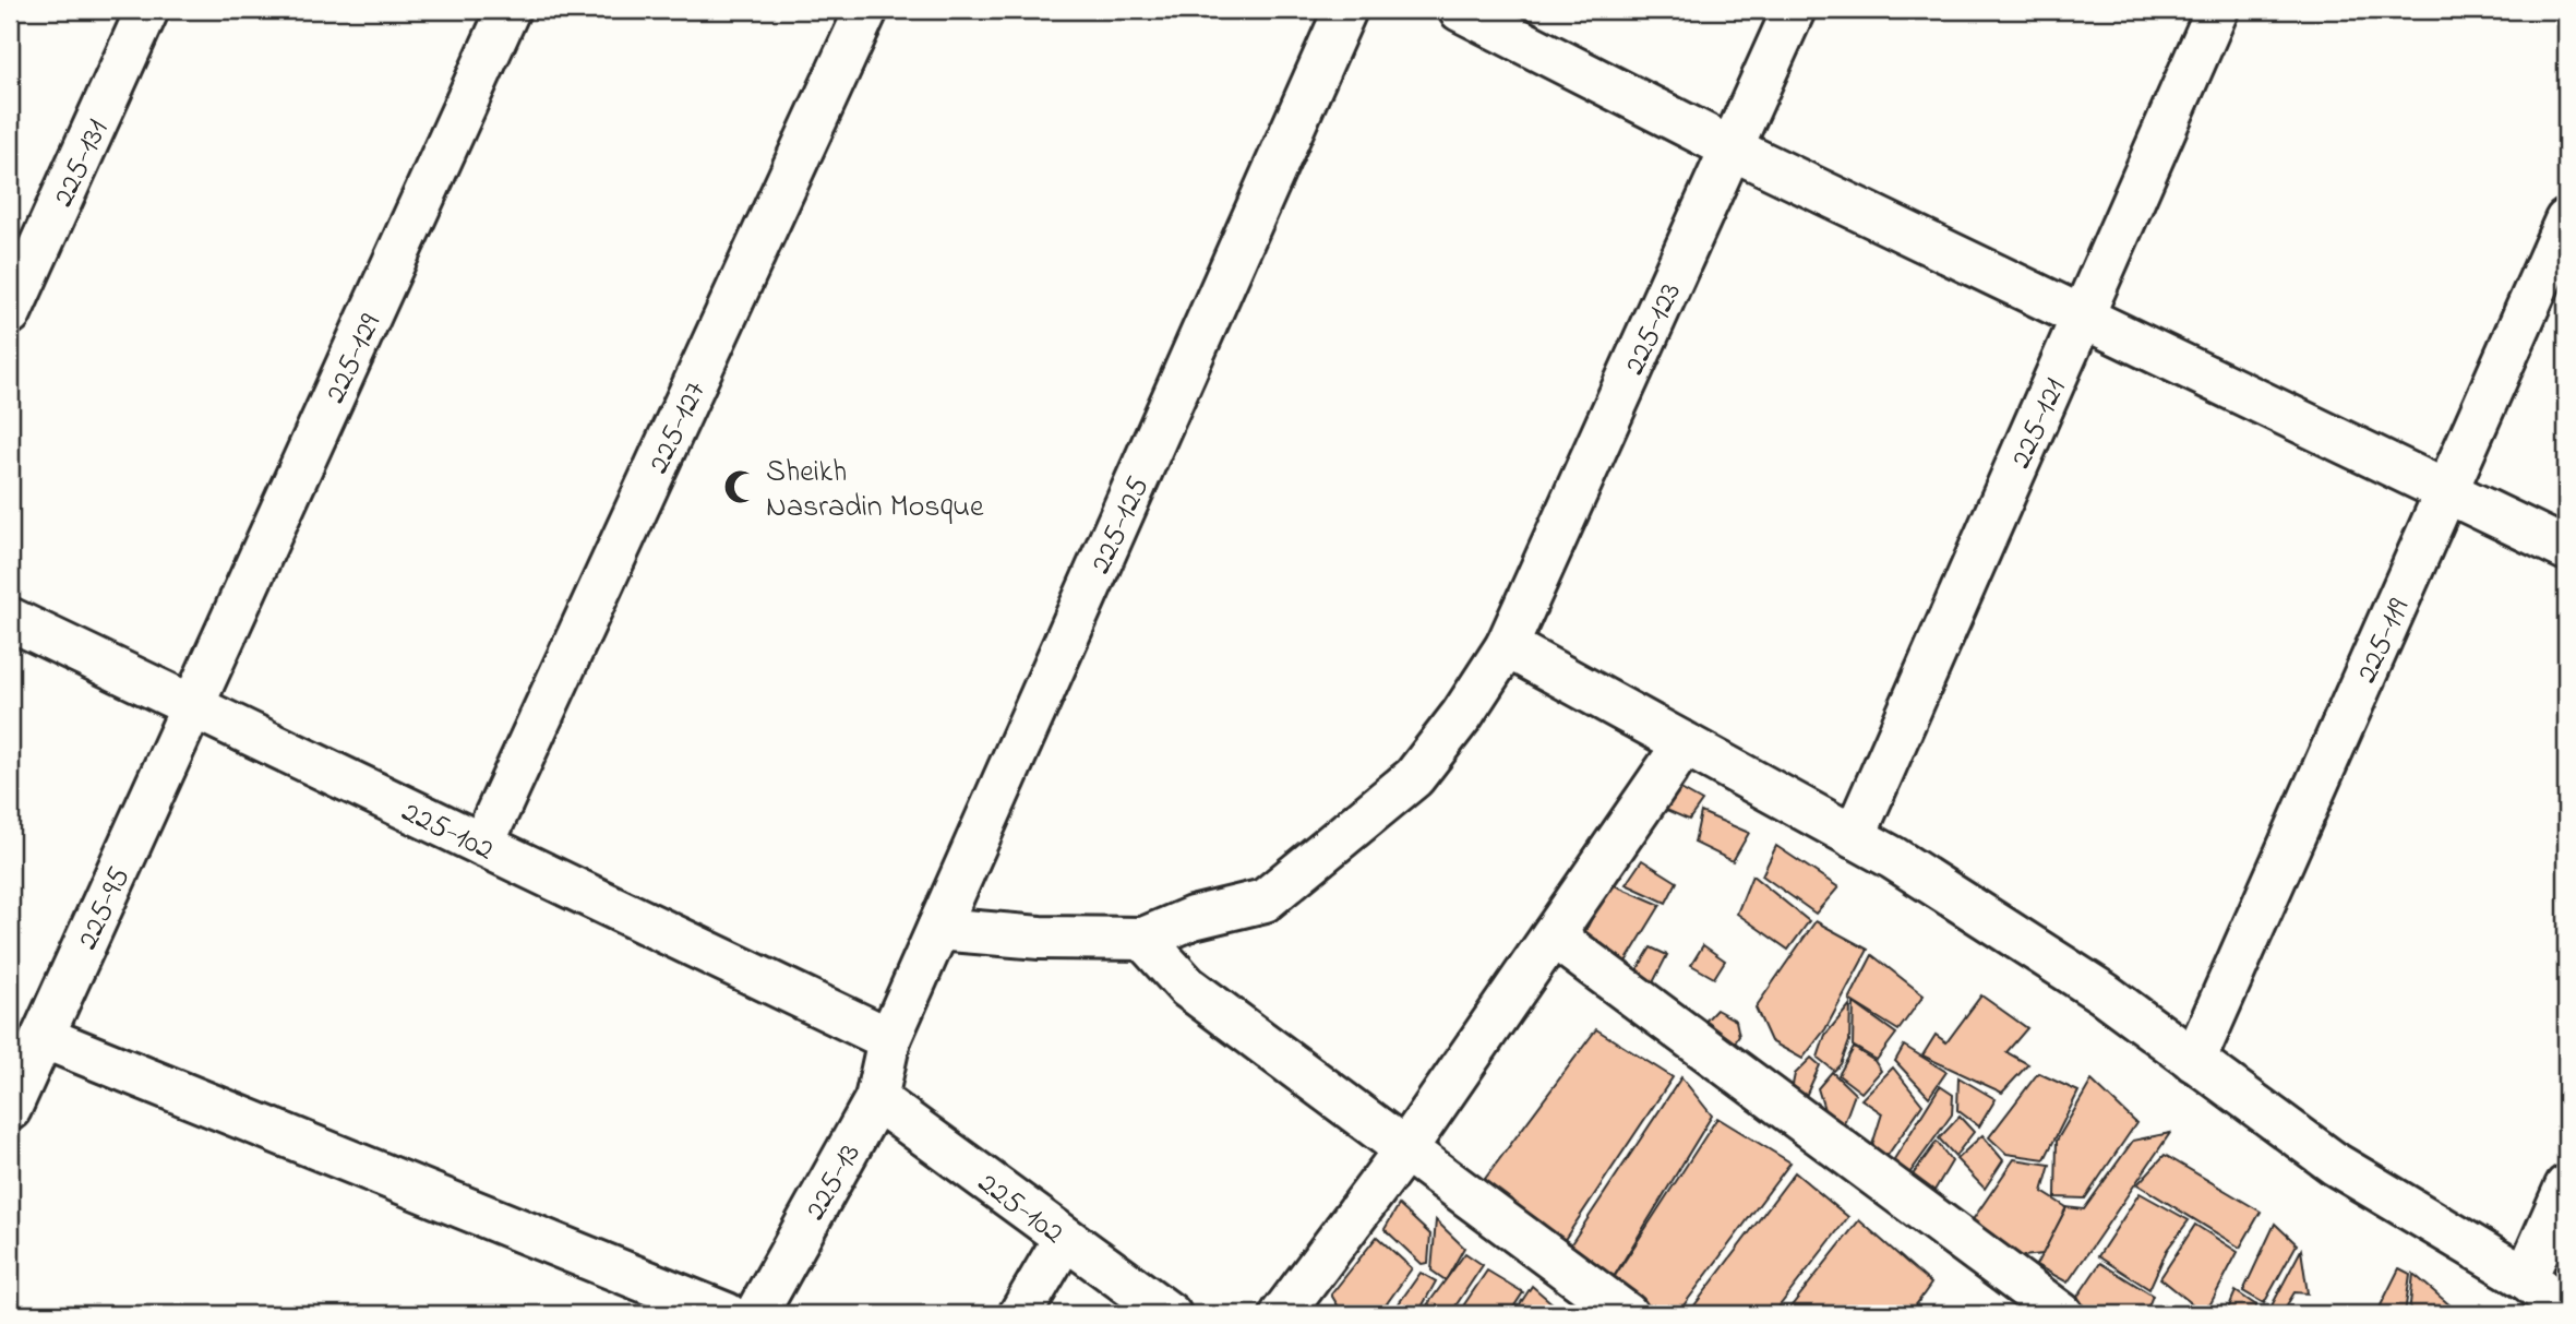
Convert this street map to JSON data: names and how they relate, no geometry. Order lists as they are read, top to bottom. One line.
{"streets":{"street":["225-131","225-123","225-129","225-121","225-127","225-125","225-119","225-102","225-95","225-13"]},"crossings":[["225-129","225-102"],["225-129","225-95"],["225-127","225-102"],["225-125","225-102"],["225-125","225-13"],["225-102","225-95"],["225-102","225-13"]],"places":{"mosque":["Sheikh Nasradin Mosque"]}}
